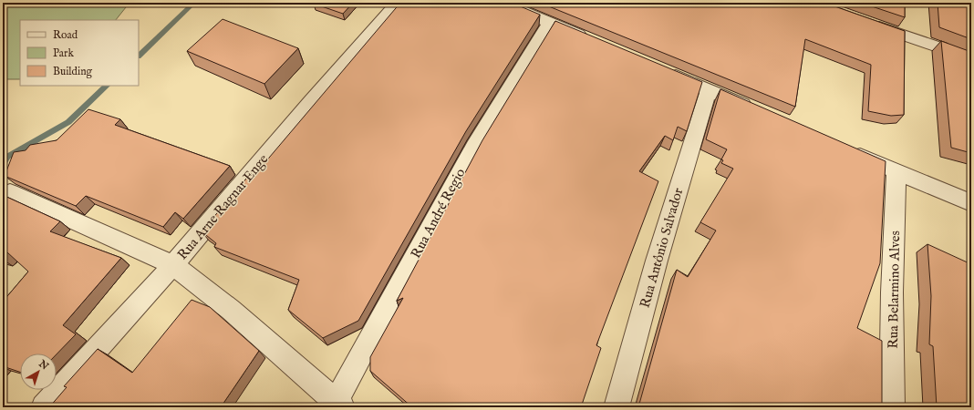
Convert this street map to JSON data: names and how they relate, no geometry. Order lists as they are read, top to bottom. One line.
{"streets":{"street":["Rua Arne Ragnar Enge","Rua André Regio","Rua Antônio Salvador","Rua Belarmino Alves"]},"legend":["Road","Park","Building"],"north":"top right"}
